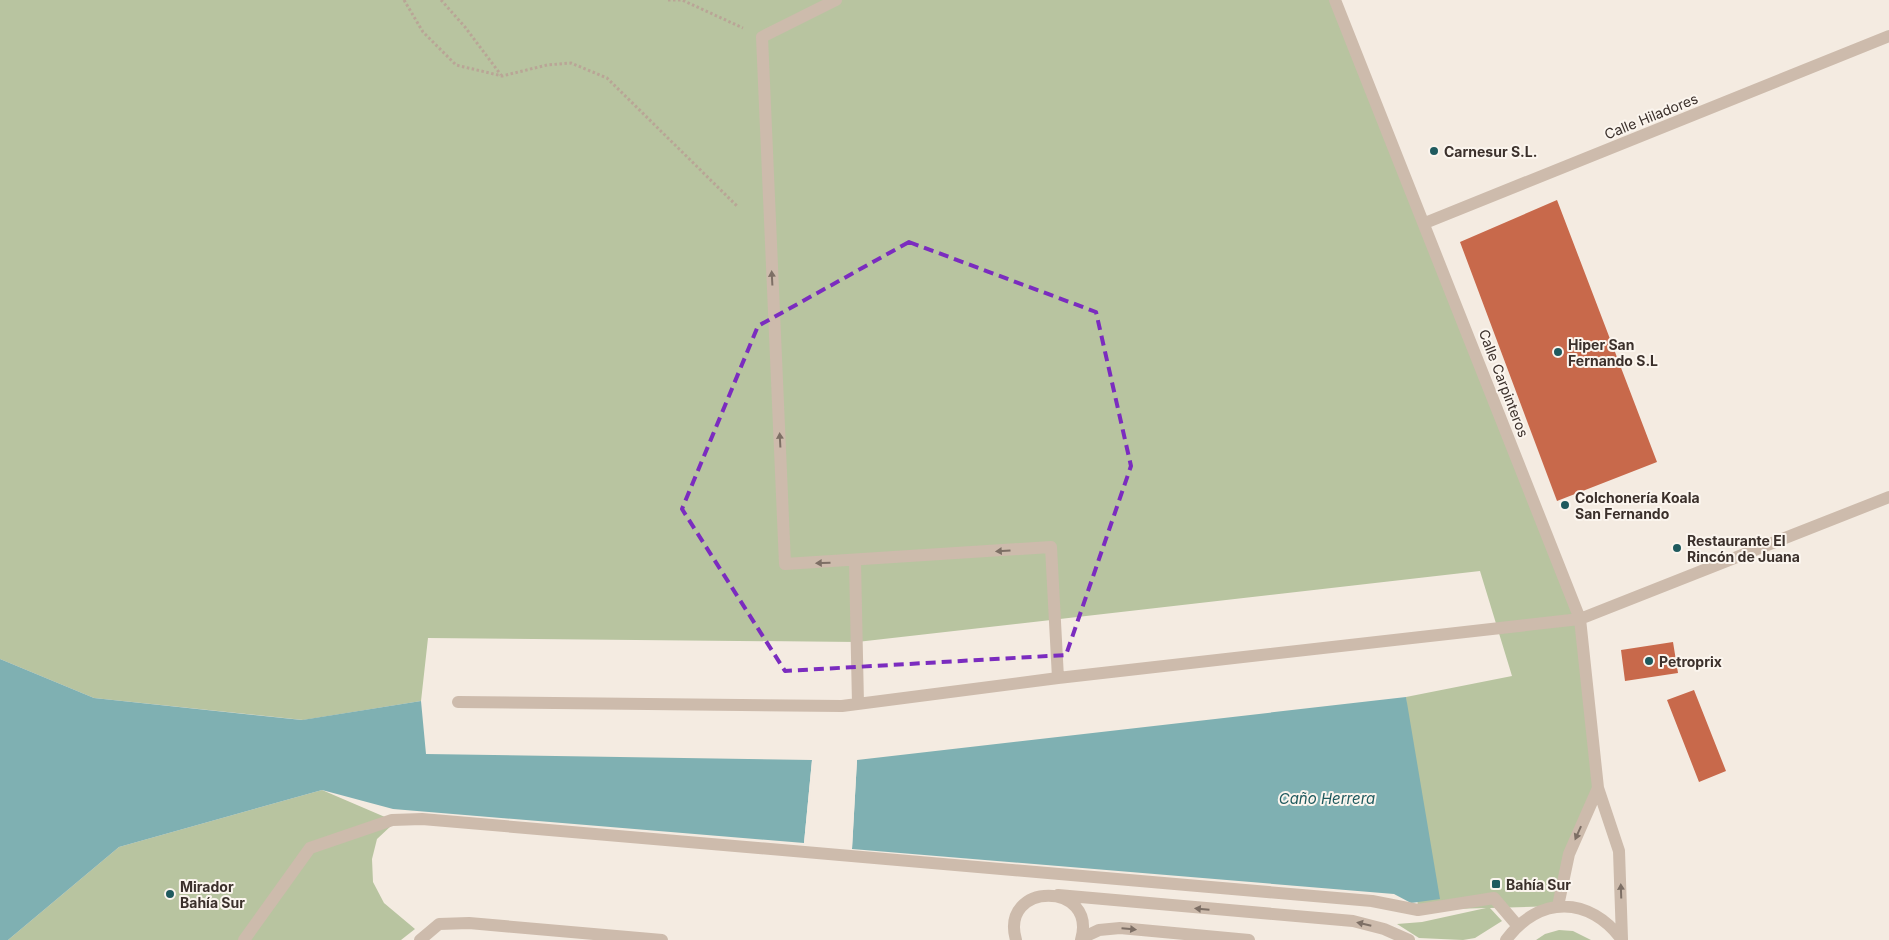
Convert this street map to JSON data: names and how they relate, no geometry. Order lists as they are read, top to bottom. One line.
{"streets":{"street":["Calle Hiladores","Calle Carpinteros"]},"crossings":[["Calle Hiladores","Calle Carpinteros"]],"water":["Caño Herrera"],"places":{"other":["Carnesur S.L.","Hiper San Fernando S.L","Colchonería Koala San Fernando","Restaurante El Rincón de Juana","Petroprix","Mirador Bahía Sur"],"transit":["Bahía Sur"]}}
